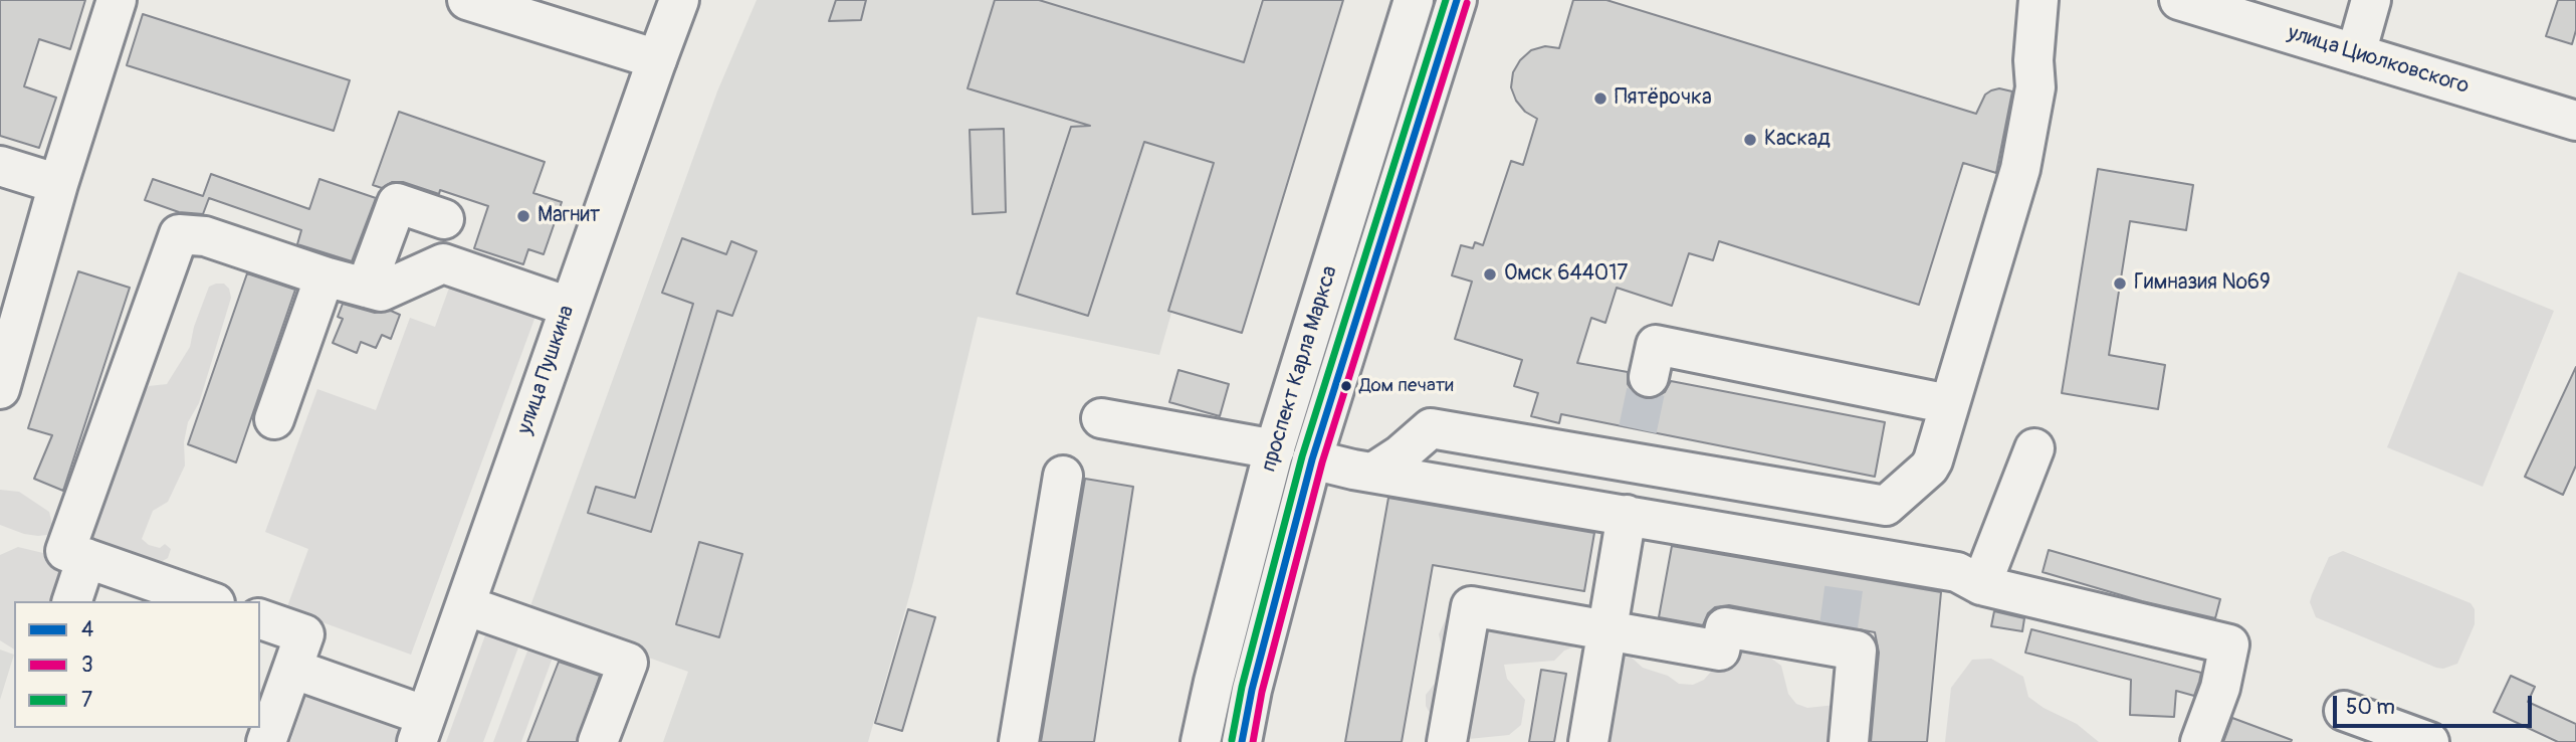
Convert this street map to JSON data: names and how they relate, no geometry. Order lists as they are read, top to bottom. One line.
{"streets":{"main road":["улица Циолковского","проспект Карла Маркса","улица Пушкина"]},"places":["Пятёрочка","Каскад","Магнит","Омск 644017","Гимназия №69","Дом печати"],"lines":["transit line 4","transit line 7","transit line 3"],"legend":["4","3","7"],"scale_bar":"50 m"}
